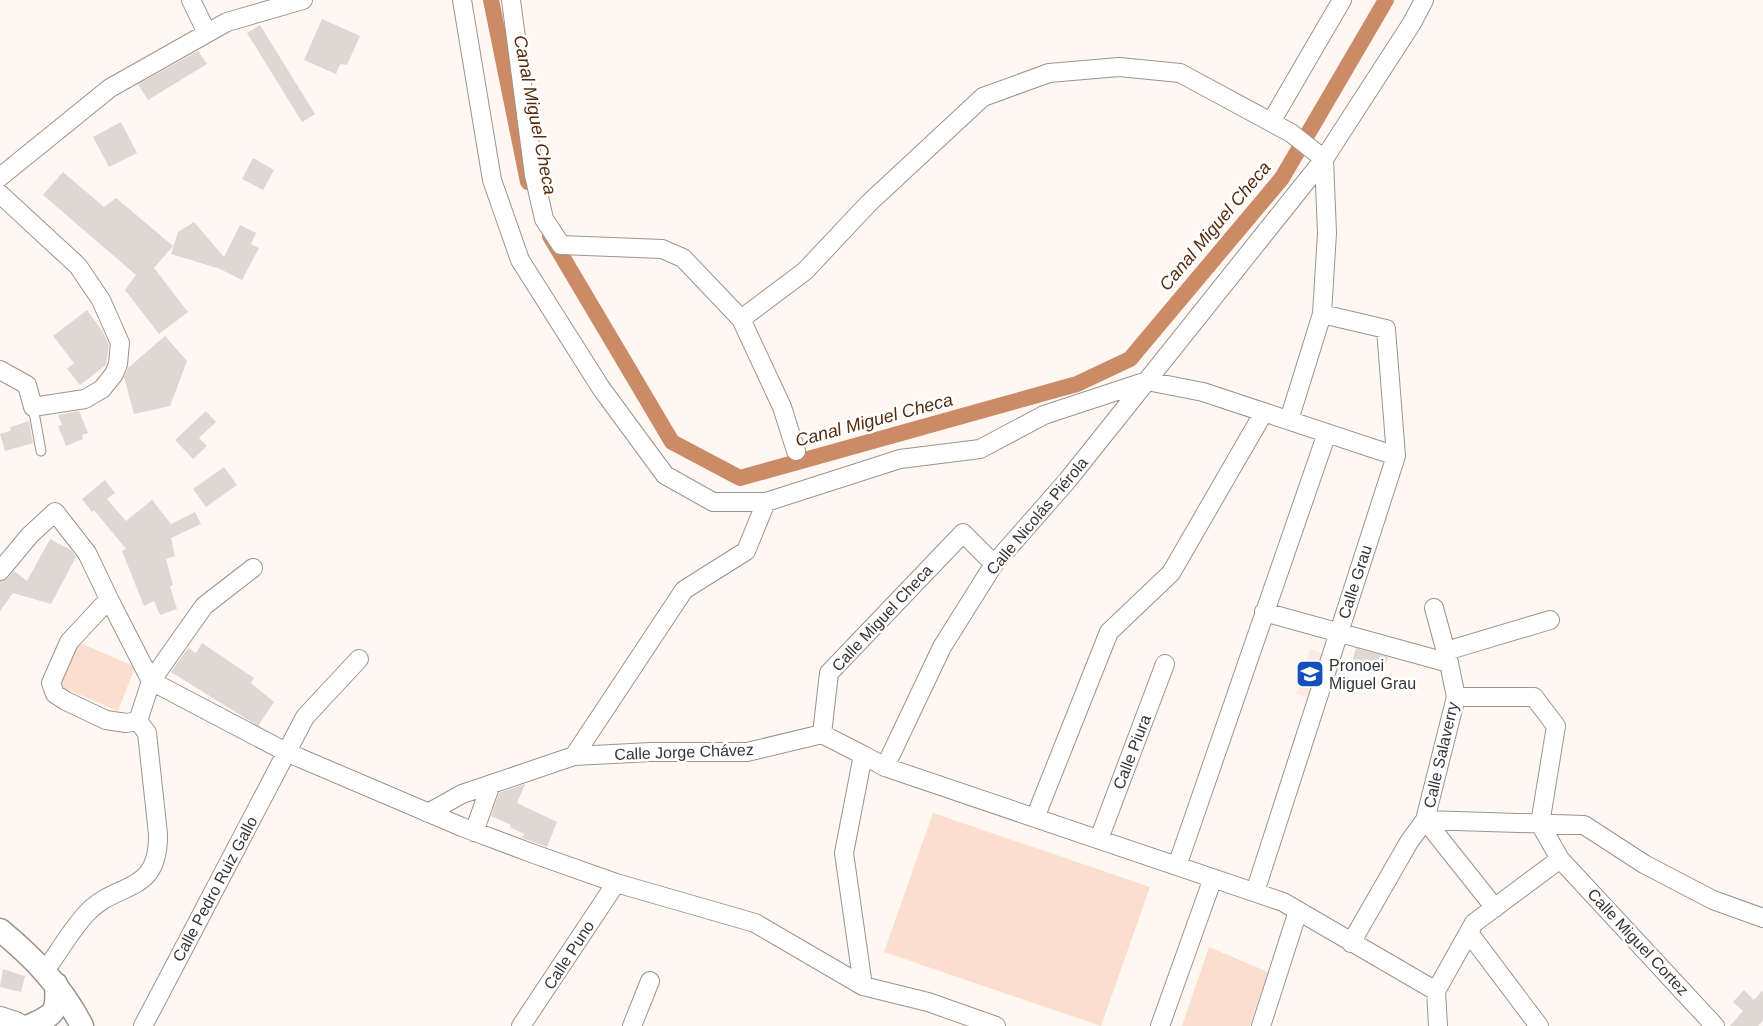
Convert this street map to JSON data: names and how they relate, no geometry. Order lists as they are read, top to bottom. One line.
{"streets":{"street":["Calle Nicolás Piérola","Calle Grau","Calle Miguel Checa","Calle Jorge Chávez","Calle Piura","Calle Salaverry","Calle Pedro Ruiz Gallo","Calle Miguel Cortez","Calle Puno"]},"crossings":[["Calle Nicolás Piérola","Calle Miguel Checa"],["Calle Miguel Checa","Calle Jorge Chávez"]],"water":["Canal Miguel Checa"],"places":{"school or university":["Pronoei Miguel Grau"]}}
